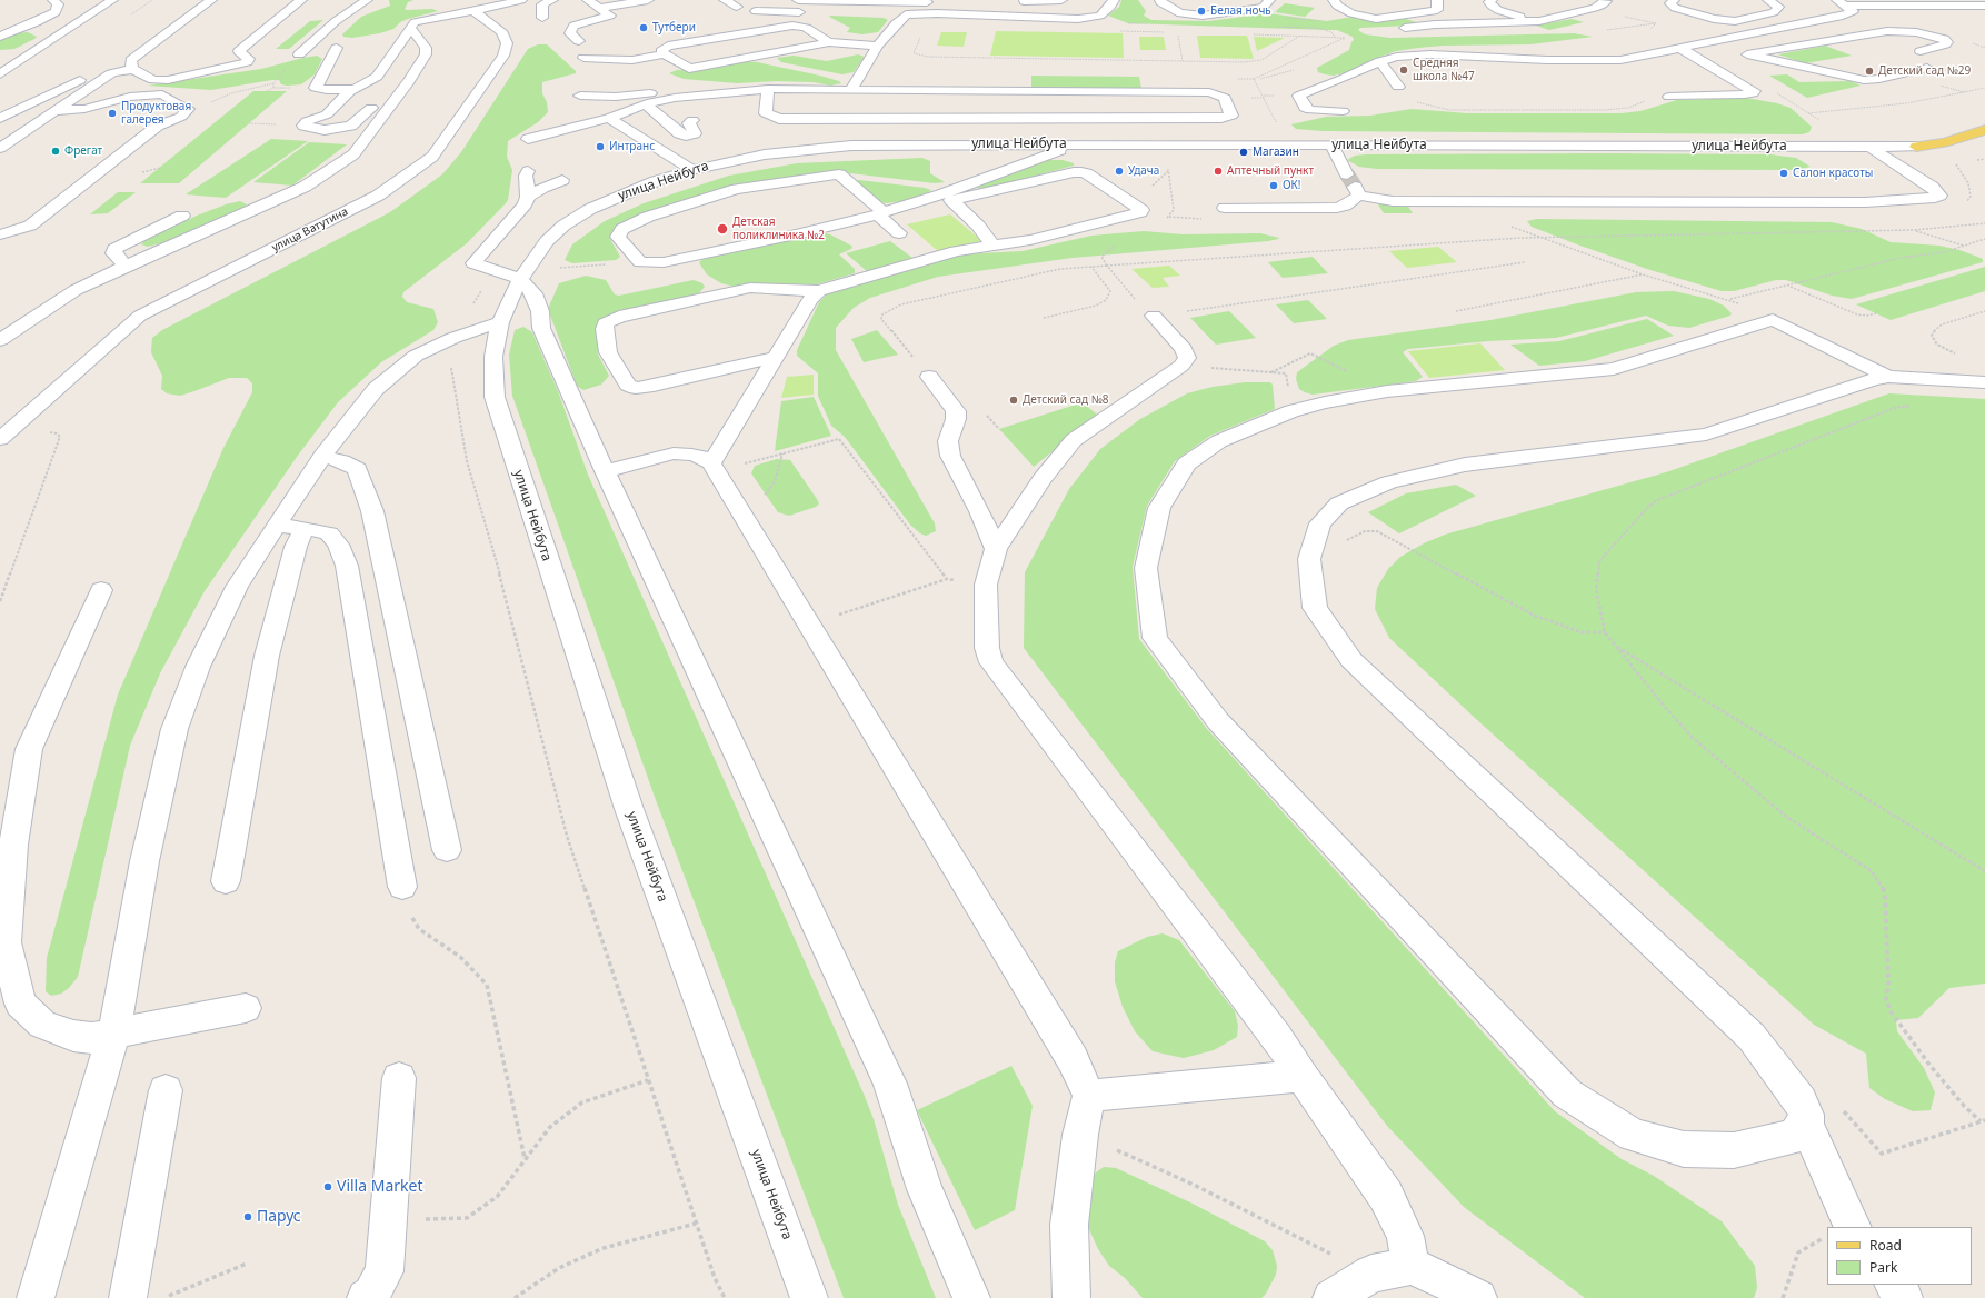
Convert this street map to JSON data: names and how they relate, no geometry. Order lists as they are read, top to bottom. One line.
{"streets":{"main road":["улица Нейбута"],"street":["улица Ватутина"]},"places":["Белая ночь","Тутбери","Средняя школа №47","Детский сад №29","Продуктовая галерея","Интранс","Фрегат","Магазин","Удача","Аптечный пункт","Салон красоты","ОК!","Детская поликлиника №2","Детский сад №8","Villa Market","Парус"],"legend":["Road","Park"]}
